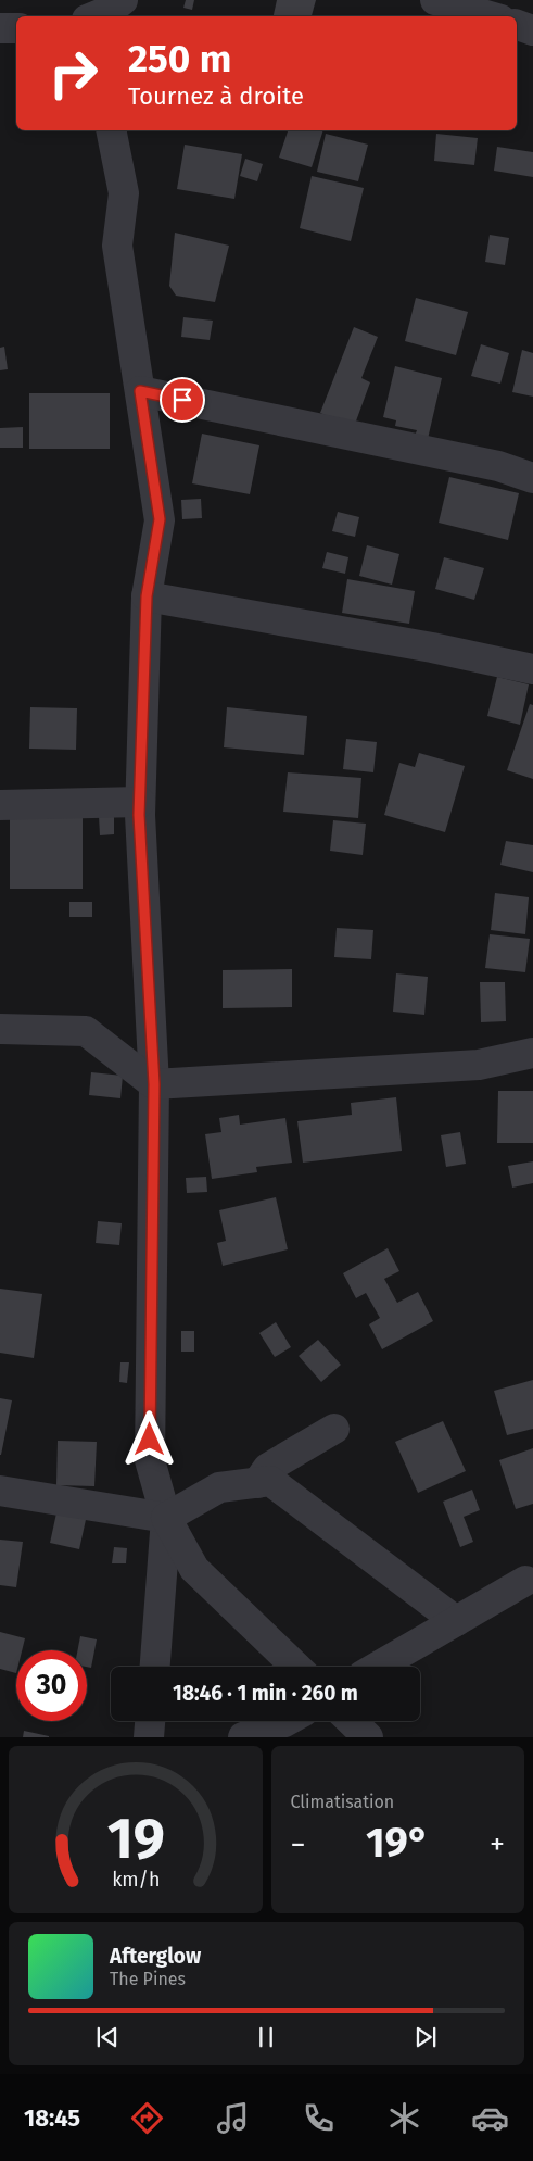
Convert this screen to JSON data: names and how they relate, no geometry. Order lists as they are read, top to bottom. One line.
{"page":{"turn":["250 m","Tournez à droite"],"limit":"30","trip":"18:46 · 1 min · 260 m","tile":"Climatisation","heat":["−","19°","+"],"song":["Afterglow","The Pines"],"tabs":"18:45","gauge":["19","km/h"]}}
